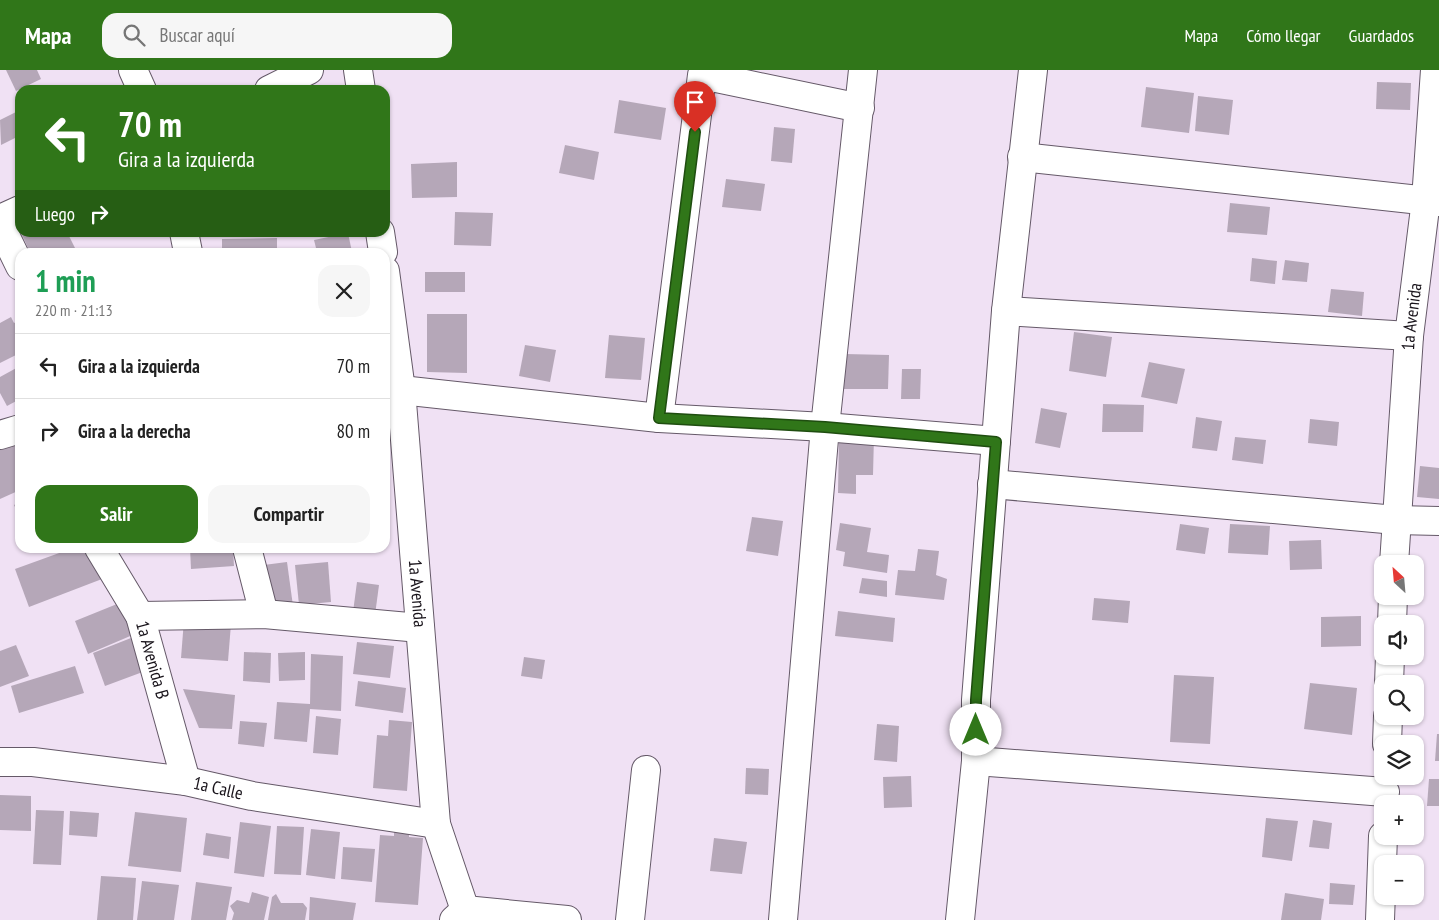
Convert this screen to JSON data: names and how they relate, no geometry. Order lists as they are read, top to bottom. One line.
{"streets":{"street":["1a Avenida","1a Avenida B","1a Calle"]},"crossings":[["1a Avenida","1a Calle"],["1a Avenida B","1a Calle"]],"north":"top left","page":{"header":"Mapa","search":"Buscar aquí","nav":["Mapa","Cómo llegar","Guardados"],"turn":["70 m","Gira a la izquierda"],"then":"Luego","heading":["1 min","220 m · 21:13"],"list":[{"name":"Gira a la izquierda","value":"70 m"},{"name":"Gira a la derecha","value":"80 m"}],"buttons":["Salir","Compartir"],"map_buttons":["+","−"]}}
